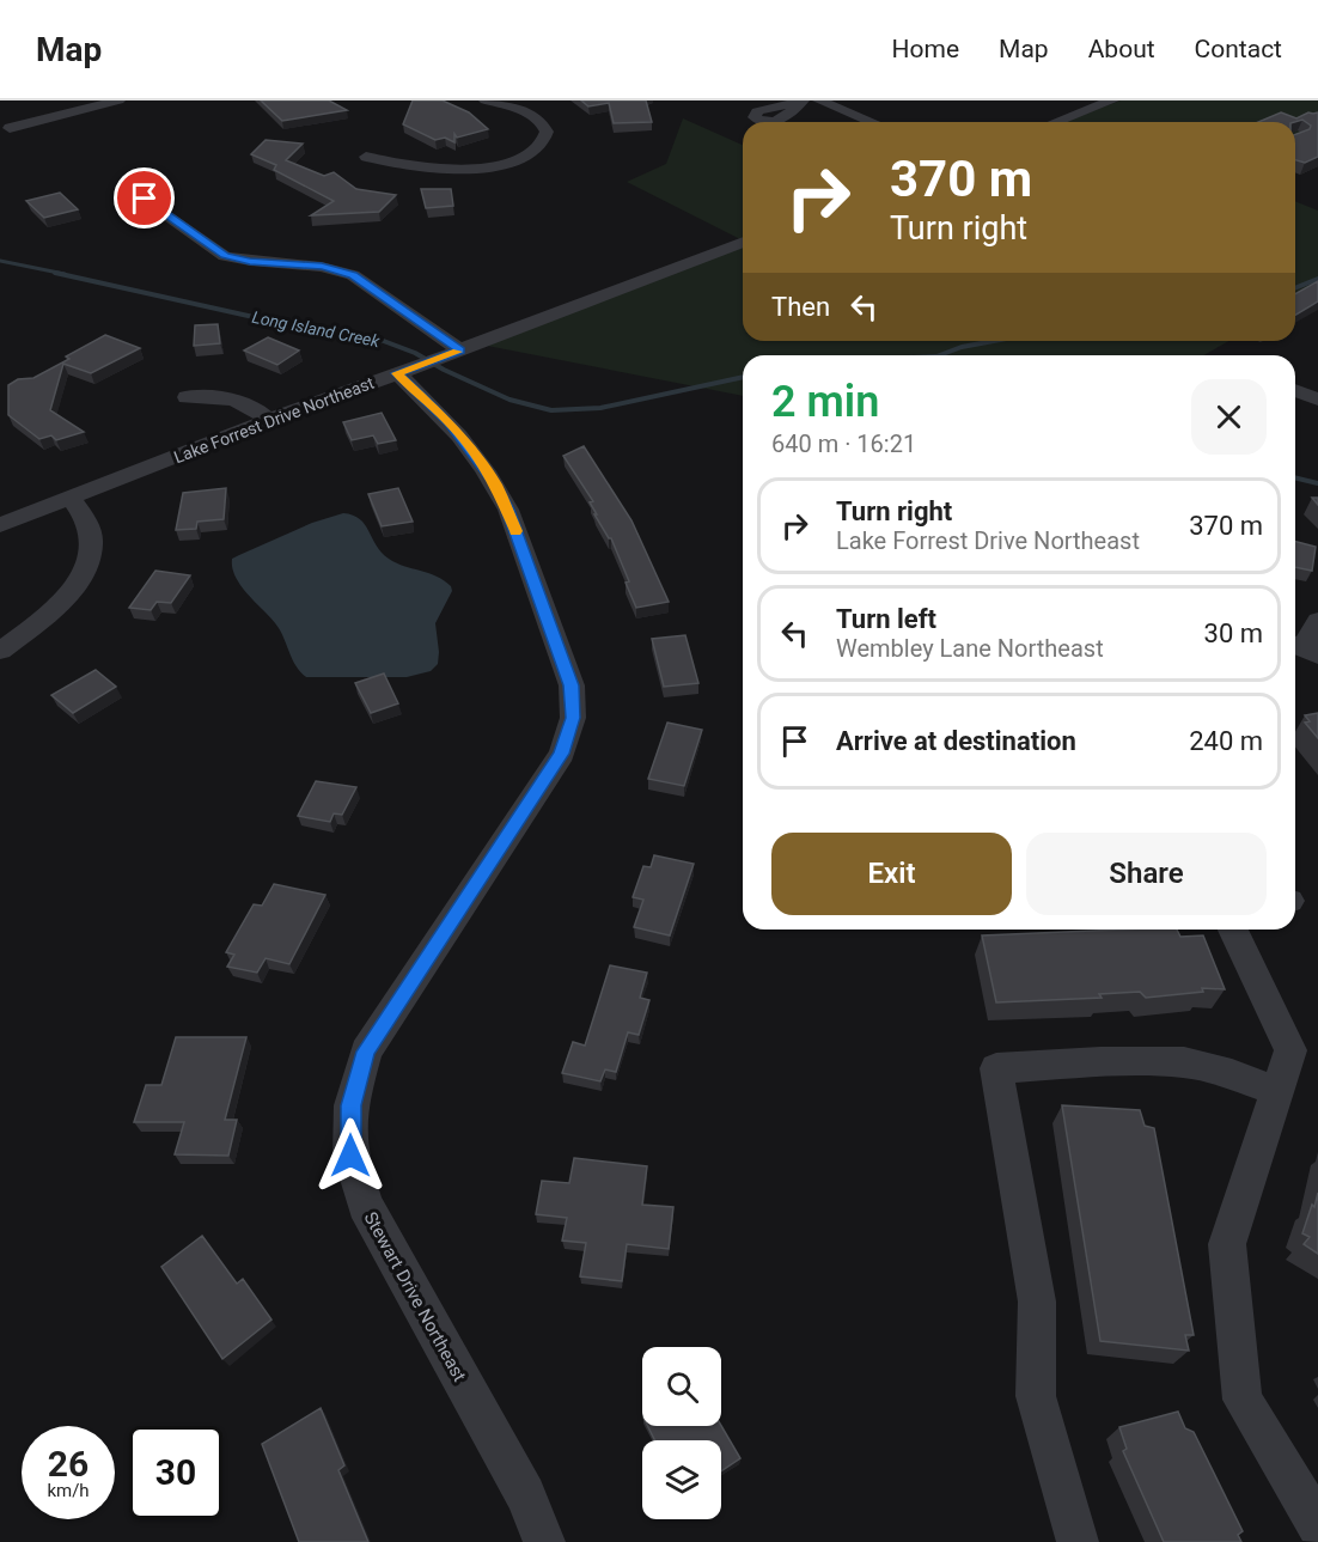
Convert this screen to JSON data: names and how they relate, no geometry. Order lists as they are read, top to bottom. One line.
{"streets":{"street":["Lake Forrest Drive Northeast","Stewart Drive Northeast"]},"crossings":[["Lake Forrest Drive Northeast","Stewart Drive Northeast"]],"water":["Long Island Creek"],"page":{"header":"Map","nav":["Home","Map","About","Contact"],"turn":["370 m","Turn right"],"then":"Then","heading":["2 min","640 m · 16:21"],"list":[{"name":"Turn right","note":"Lake Forrest Drive Northeast","value":"370 m"},{"name":"Turn left","note":"Wembley Lane Northeast","value":"30 m"},{"name":"Arrive at destination","value":"240 m"}],"buttons":["Exit","Share"],"speed":"26 km/h","limit":"30"}}
